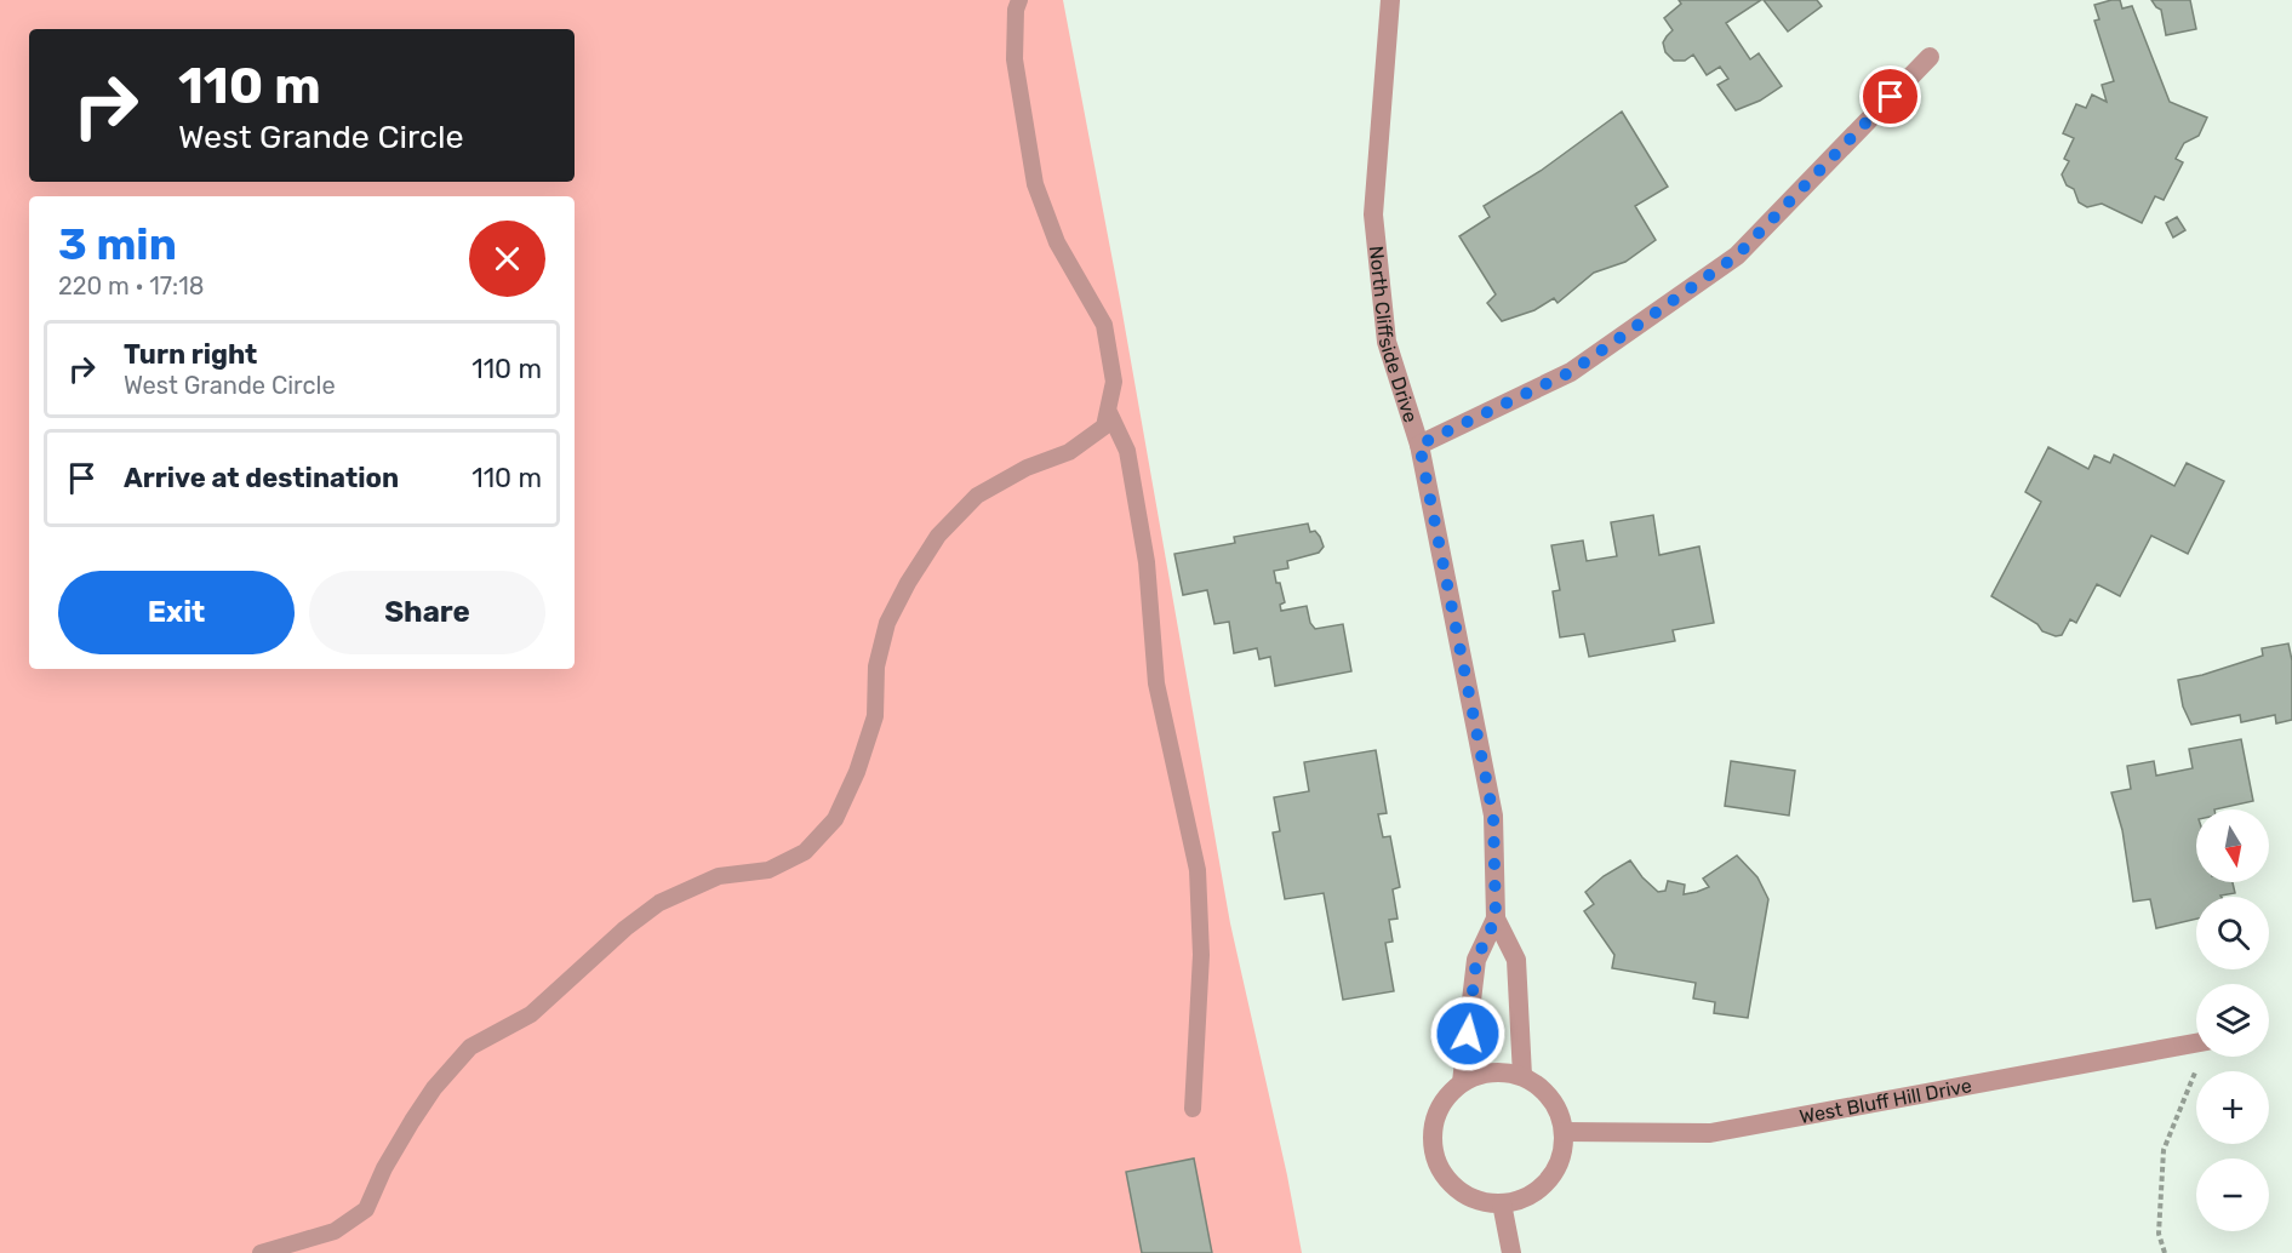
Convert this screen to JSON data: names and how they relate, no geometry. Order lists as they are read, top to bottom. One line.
{"streets":{"street":["North Cliffside Drive","West Bluff Hill Drive"]},"crossings":[["North Cliffside Drive","West Bluff Hill Drive"]],"north":"bottom","page":{"turn":["110 m","West Grande Circle"],"heading":["3 min","220 m · 17:18"],"list":[{"name":"Turn right","note":"West Grande Circle","value":"110 m"},{"name":"Arrive at destination","value":"110 m"}],"buttons":["Exit","Share"],"map_buttons":["+","−"]}}
